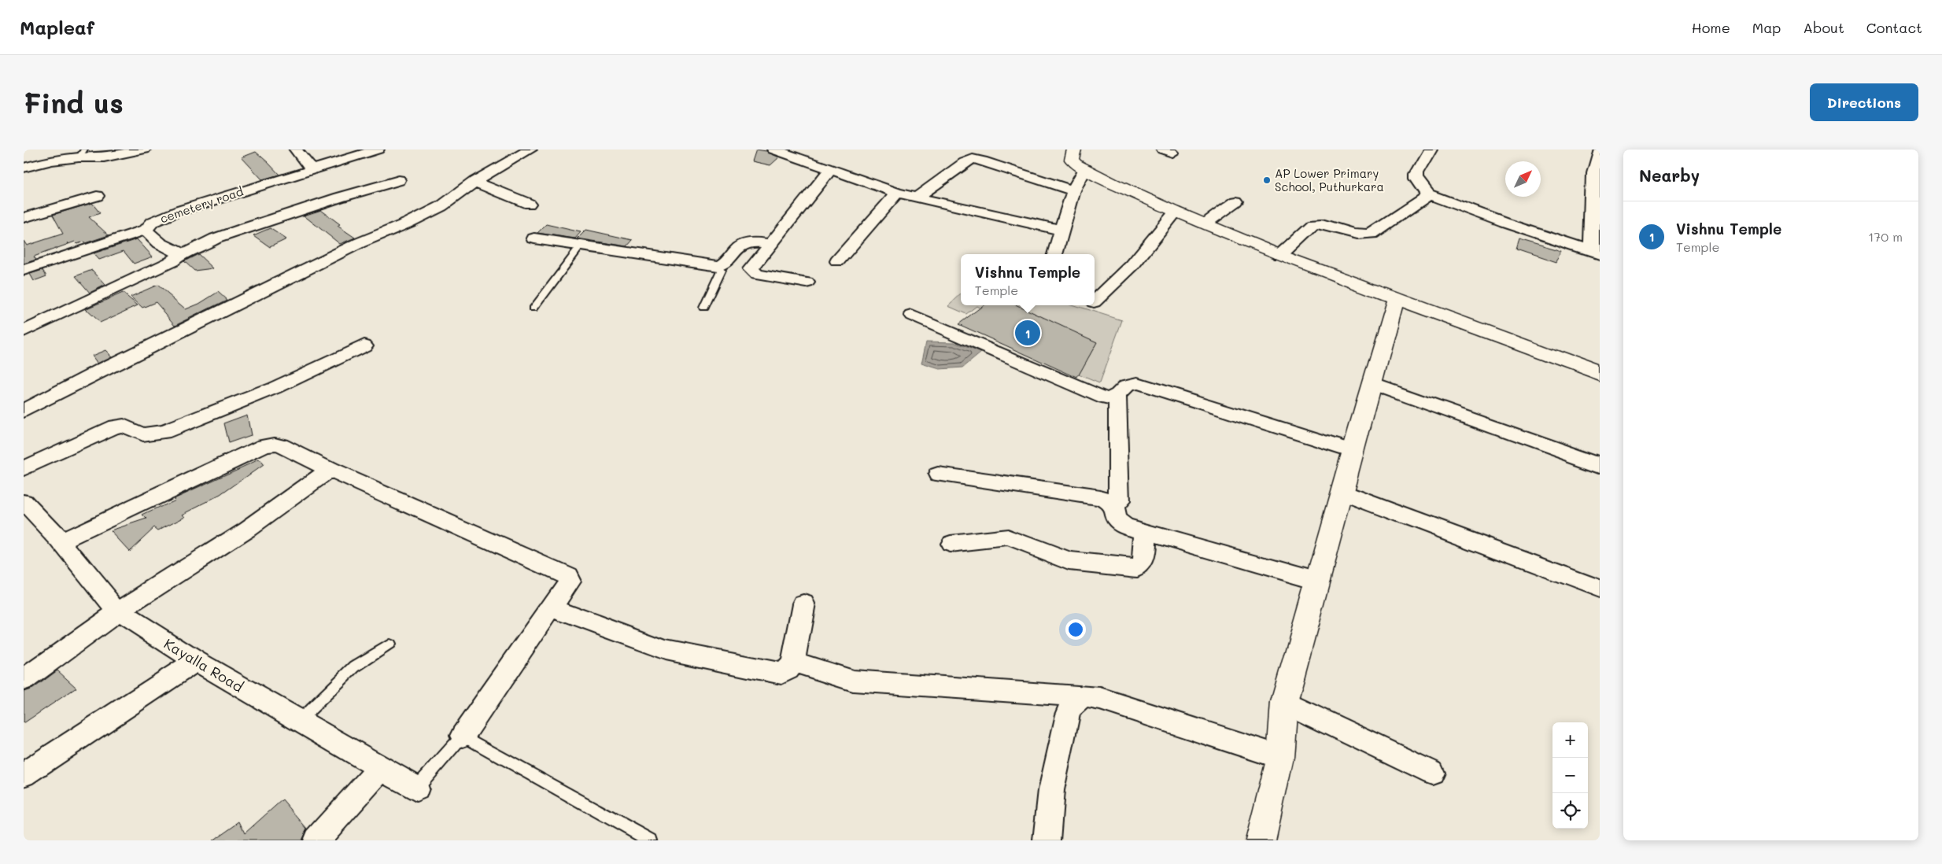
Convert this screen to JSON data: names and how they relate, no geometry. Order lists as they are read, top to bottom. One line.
{"streets":{"street":["cemetery road","Kayalla Road"]},"places":["AP Lower Primary School, Puthurkara"],"north":"top right","page":{"header":"Mapleaf","nav":["Home","Map","About","Contact"],"buttons":"Directions","title":"Find us","heading":"Nearby","list":[{"mark":"1","name":"Vishnu Temple","note":"Temple","value":"170 m"}],"popup":["Vishnu Temple","Temple"],"pins":"1","map_buttons":["+","−"]}}
